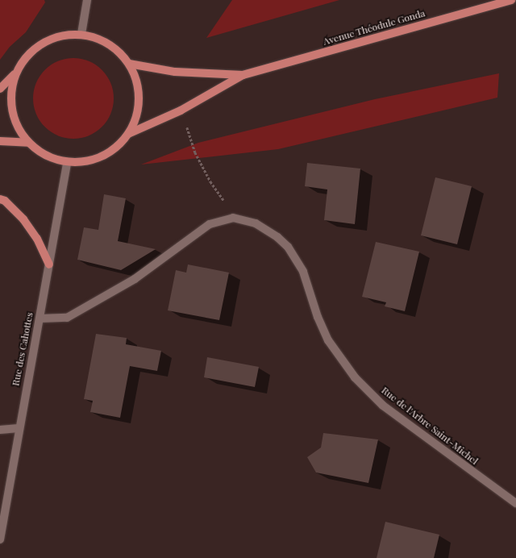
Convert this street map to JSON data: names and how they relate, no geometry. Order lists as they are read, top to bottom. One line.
{"streets":{"main road":["Avenue Théodule Gonda"],"street":["Rue des Cahottes","Rue de l'Arbre Saint-Michel"]},"crossings":[["Rue des Cahottes","Rue de l'Arbre Saint-Michel"]]}
